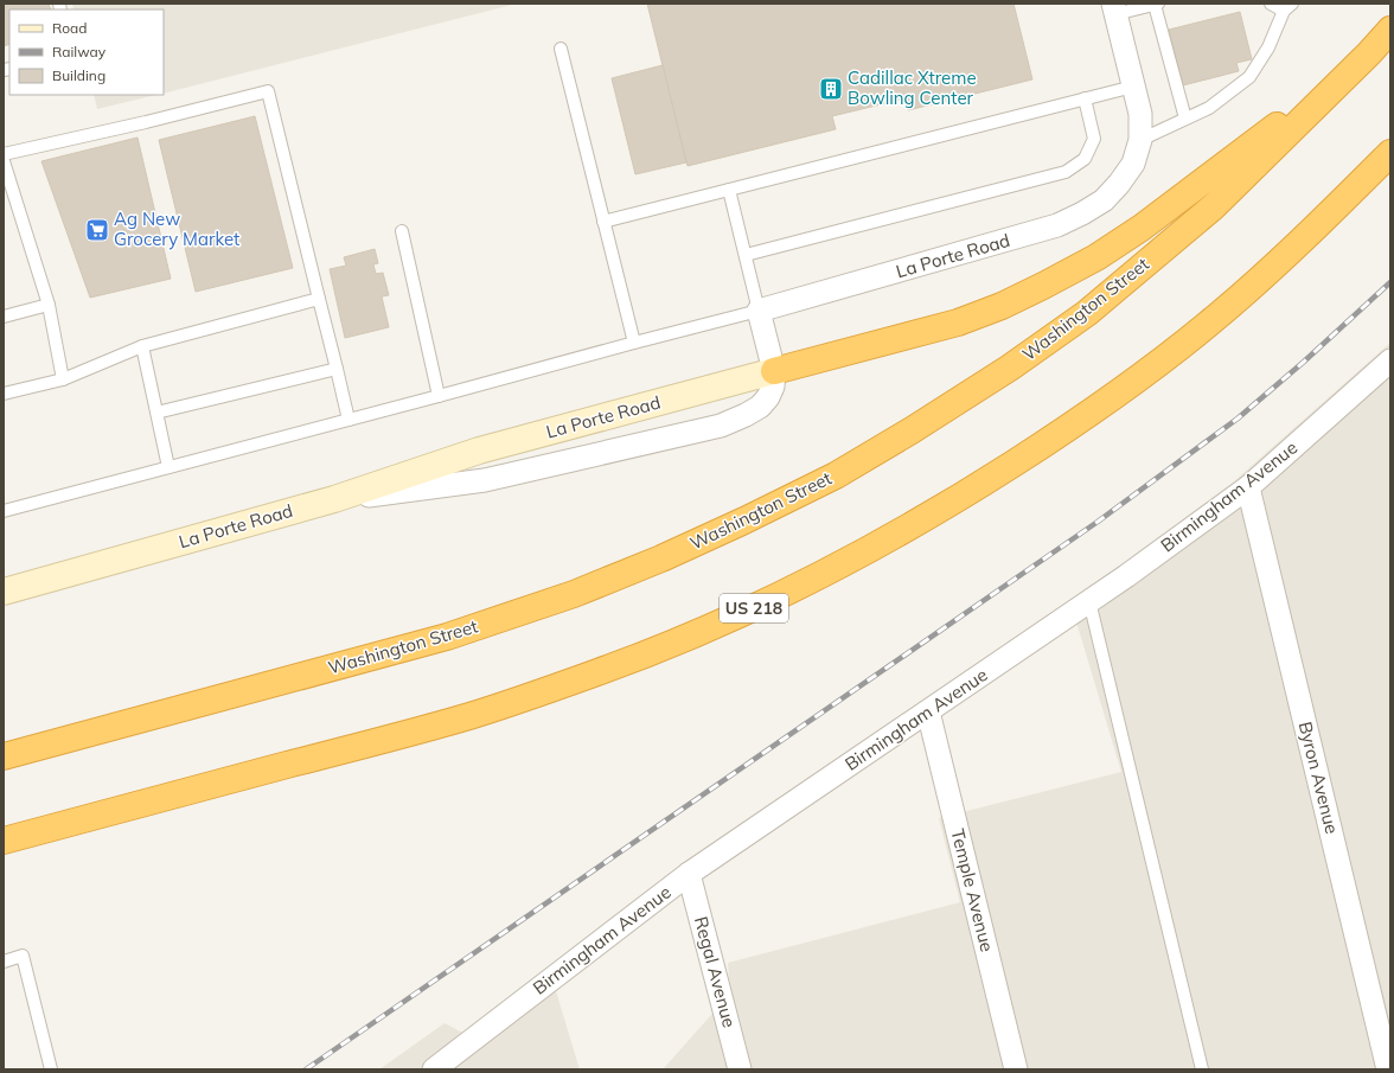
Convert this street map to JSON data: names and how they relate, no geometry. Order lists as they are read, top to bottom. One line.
{"streets":{"highway":["Washington Street","US 218"],"street":["La Porte Road","Birmingham Avenue","Byron Avenue","Temple Avenue","Regal Avenue"]},"crossings":[["Birmingham Avenue","Byron Avenue"],["Birmingham Avenue","Temple Avenue"],["Birmingham Avenue","Regal Avenue"]],"places":{"building":["Cadillac Xtreme Bowling Center"],"supermarket":["Ag New Grocery Market"]},"legend":["Road","Railway","Building"]}
